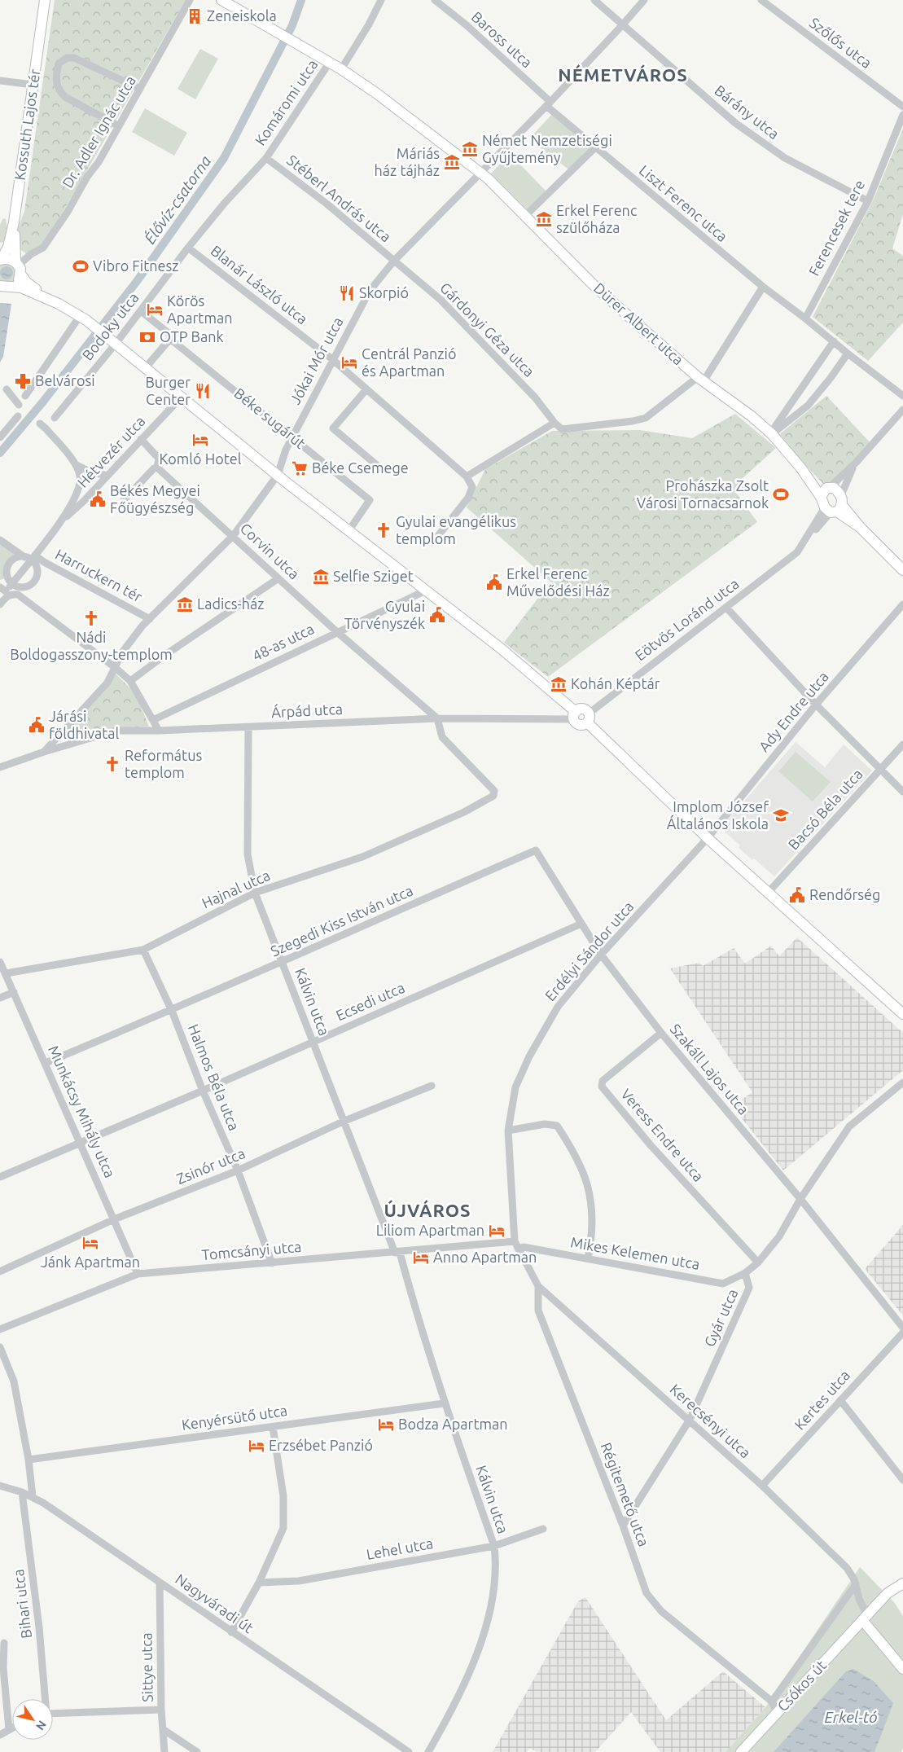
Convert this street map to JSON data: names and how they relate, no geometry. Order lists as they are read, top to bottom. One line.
{"streets":{"street":["Baross utca","Szőlős utca","Komáromi utca","Bárány utca","Kossuth Lajos tér","Dr. Adler Ignác utca","Stéberl András utca","Liszt Ferenc utca","Ferencesek tere","Blanár László utca","Dürer Albert utca","Bodoky utca","Gárdonyi Géza utca","Jókai Mór utca","Béke sugárút","Hétvezér utca","Corvin utca","Harruckern tér","Eötvös Loránd utca","48-as utca","Árpád utca","Ady Endre utca","Bacsó Béla utca","Hajnal utca","Szegedi Kiss István utca","Erdélyi Sándor utca","Kálvin utca","Ecsedi utca","Szakáll Lajos utca","Halmos Béla utca","Munkácsy Mihály utca","Veress Endre utca","Zsinór utca","Tomcsányi utca","Mikes Kelemen utca","Gyár utca","Kertes utca","Kenyérsütő utca","Kerecsényi utca","Régitemető utca","Lehel utca","Bihari utca","Nagyváradi út","Sittye utca","Csókos út"]},"crossings":[["Baross utca","Liszt Ferenc utca"],["Baross utca","Jókai Mór utca"],["Komáromi utca","Stéberl András utca"],["Komáromi utca","Dürer Albert utca"],["Komáromi utca","Bodoky utca"],["Bárány utca","Ferencesek tere"],["Bárány utca","Jókai Mór utca"],["Kossuth Lajos tér","Dr. Adler Ignác utca"],["Stéberl András utca","Bodoky utca"],["Stéberl András utca","Gárdonyi Géza utca"],["Stéberl András utca","Jókai Mór utca"],["Liszt Ferenc utca","Ferencesek tere"],["Liszt Ferenc utca","Jókai Mór utca"],["Blanár László utca","Bodoky utca"],["Blanár László utca","Jókai Mór utca"],["Dürer Albert utca","Jókai Mór utca"],["Bodoky utca","Béke sugárút"],["Gárdonyi Géza utca","Jókai Mór utca"],["Jókai Mór utca","Béke sugárút"],["Jókai Mór utca","Corvin utca"],["Jókai Mór utca","Harruckern tér"],["Jókai Mór utca","Árpád utca"],["Hétvezér utca","Corvin utca"],["Corvin utca","48-as utca"],["Corvin utca","Árpád utca"],["Corvin utca","Hajnal utca"],["Árpád utca","Hajnal utca"],["Árpád utca","Kálvin utca"],["Ady Endre utca","Erdélyi Sándor utca"],["Hajnal utca","Kálvin utca"],["Hajnal utca","Halmos Béla utca"],["Hajnal utca","Munkácsy Mihály utca"],["Szegedi Kiss István utca","Erdélyi Sándor utca"],["Szegedi Kiss István utca","Kálvin utca"],["Szegedi Kiss István utca","Ecsedi utca"],["Szegedi Kiss István utca","Szakáll Lajos utca"],["Szegedi Kiss István utca","Halmos Béla utca"],["Szegedi Kiss István utca","Munkácsy Mihály utca"],["Erdélyi Sándor utca","Szakáll Lajos utca"],["Erdélyi Sándor utca","Tomcsányi utca"],["Erdélyi Sándor utca","Mikes Kelemen utca"],["Kálvin utca","Ecsedi utca"],["Kálvin utca","Zsinór utca"],["Kálvin utca","Tomcsányi utca"],["Kálvin utca","Kenyérsütő utca"],["Kálvin utca","Lehel utca"],["Ecsedi utca","Halmos Béla utca"],["Ecsedi utca","Munkácsy Mihály utca"],["Szakáll Lajos utca","Veress Endre utca"],["Szakáll Lajos utca","Gyár utca"],["Halmos Béla utca","Zsinór utca"],["Halmos Béla utca","Tomcsányi utca"],["Munkácsy Mihály utca","Zsinór utca"],["Munkácsy Mihály utca","Tomcsányi utca"],["Veress Endre utca","Gyár utca"],["Tomcsányi utca","Mikes Kelemen utca"],["Mikes Kelemen utca","Gyár utca"],["Gyár utca","Kerecsényi utca"],["Gyár utca","Régitemető utca"],["Kertes utca","Kerecsényi utca"],["Kerecsényi utca","Régitemető utca"],["Kerecsényi utca","Csókos út"],["Régitemető utca","Csókos út"],["Bihari utca","Nagyváradi út"],["Nagyváradi út","Sittye utca"]],"districts":["NÉMETVÁROS","ÚJVÁROS"],"water":["Élővíz-csatorna","Erkel-tó"],"places":{"building":["Zeneiskola"],"museum":["Német Nemzetiségi Gyűjtemény","Máriás ház tájház","Erkel Ferenc szülőháza","Selfie Sziget","Ladics-ház","Kohán Képtár"],"sports":["Vibro Fitnesz","Prohászka Zsolt Városi Tornacsarnok"],"restaurant":["Skorpió","Burger Center"],"hotel":["Körös Apartman","Centrál Panzió és Apartman","Komló Hotel","Liliom Apartman","Jánk Apartman","Anno Apartman","Bodza Apartman","Erzsébet Panzió"],"bank":["OTP Bank"],"pharmacy":["Belvárosi"],"supermarket":["Béke Csemege"],"public building":["Békés Megyei Főügyészség","Erkel Ferenc Művelődési Ház","Gyulai Törvényszék","Járási földhivatal","Rendőrség"],"church":["Gyulai evangélikus templom","Nádi Boldogasszony-templom","Református templom"],"school or university":["Implom József Általános Iskola"]},"north":"bottom right"}
